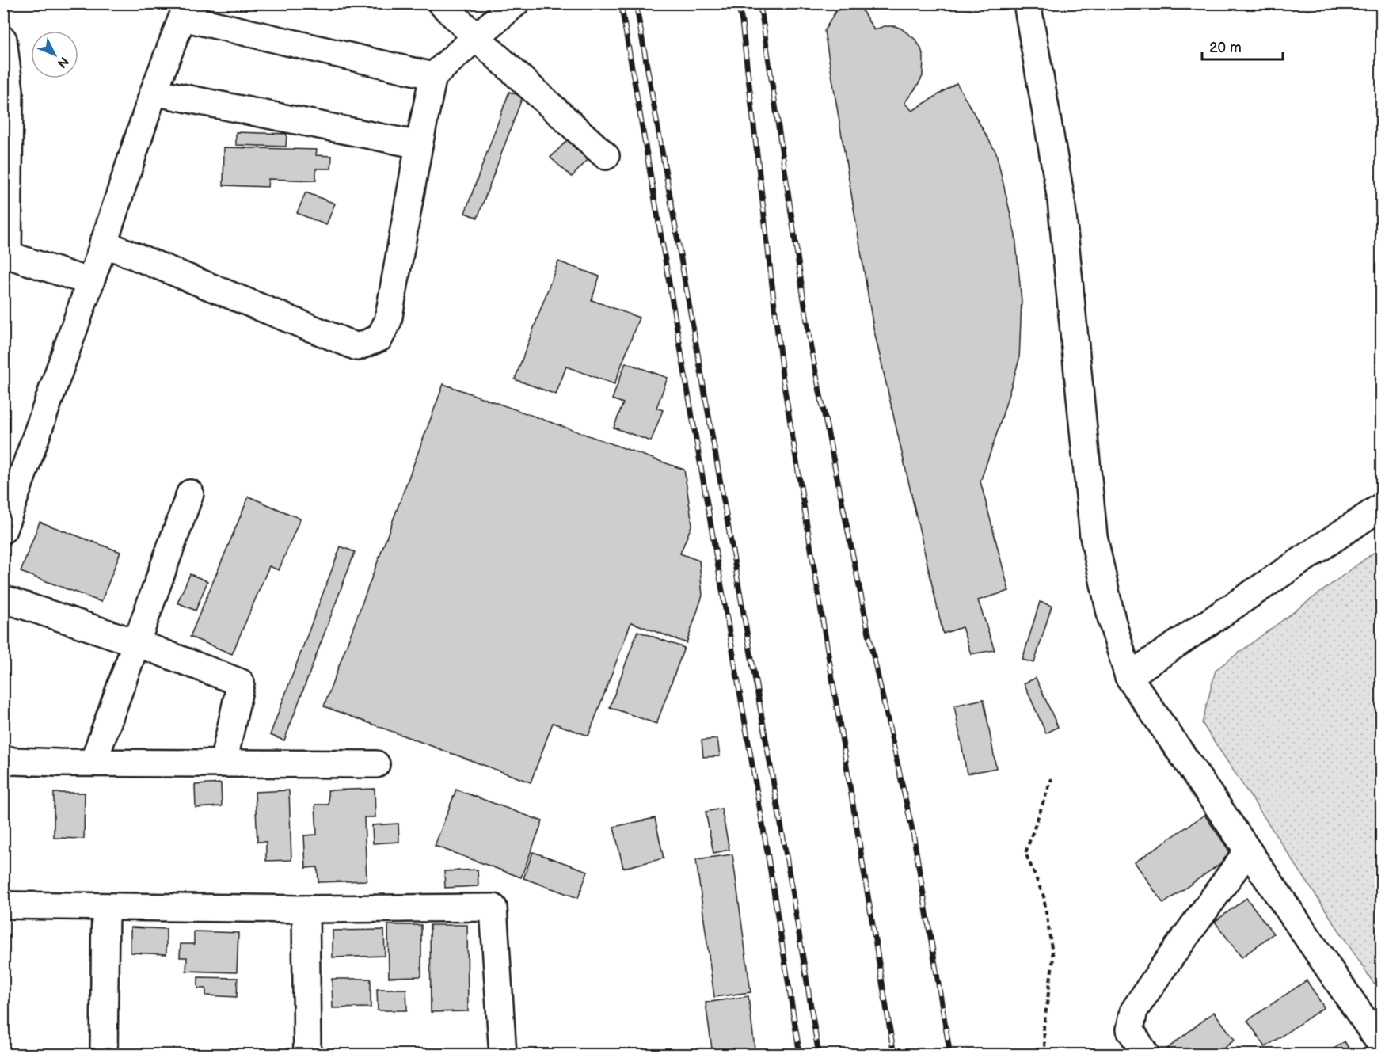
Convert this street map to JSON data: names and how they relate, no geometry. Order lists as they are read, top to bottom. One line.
{"scale_bar":"20 m","north":"bottom right"}
